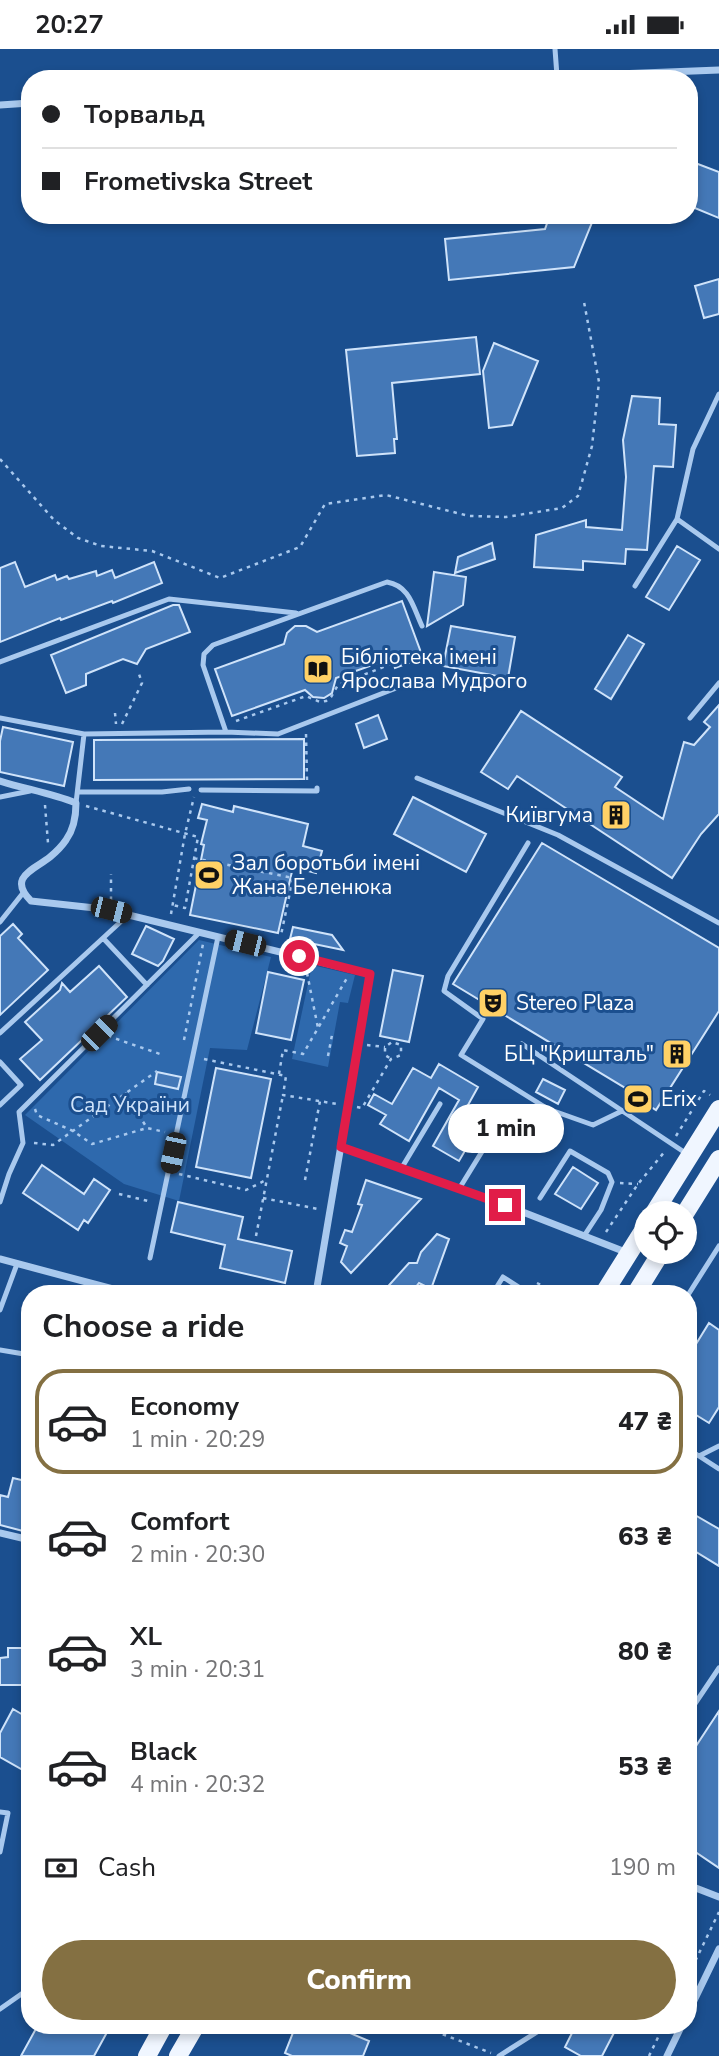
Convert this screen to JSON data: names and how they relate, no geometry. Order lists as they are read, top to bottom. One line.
{"parks":["Сад України"],"places":{"library":["Бібліотека імені Ярослава Мудрого"],"building":["Київгума","БЦ \"Кришталь\""],"sports":["Зал боротьби імені Жана Беленюка","Erix"],"theatre":["Stereo Plaza"]},"page":{"status":"20:27","banner":["Торвальд","Frometivska Street"],"bubble":"1 min","heading":"Choose a ride","list":[{"name":"Economy","note":"1 min · 20:29","value":"47 ₴"},{"name":"Comfort","note":"2 min · 20:30","value":"63 ₴"},{"name":"XL","note":"3 min · 20:31","value":"80 ₴"},{"name":"Black","note":"4 min · 20:32","value":"53 ₴"}],"pay":["Cash","190 m"],"buttons":"Confirm"}}
